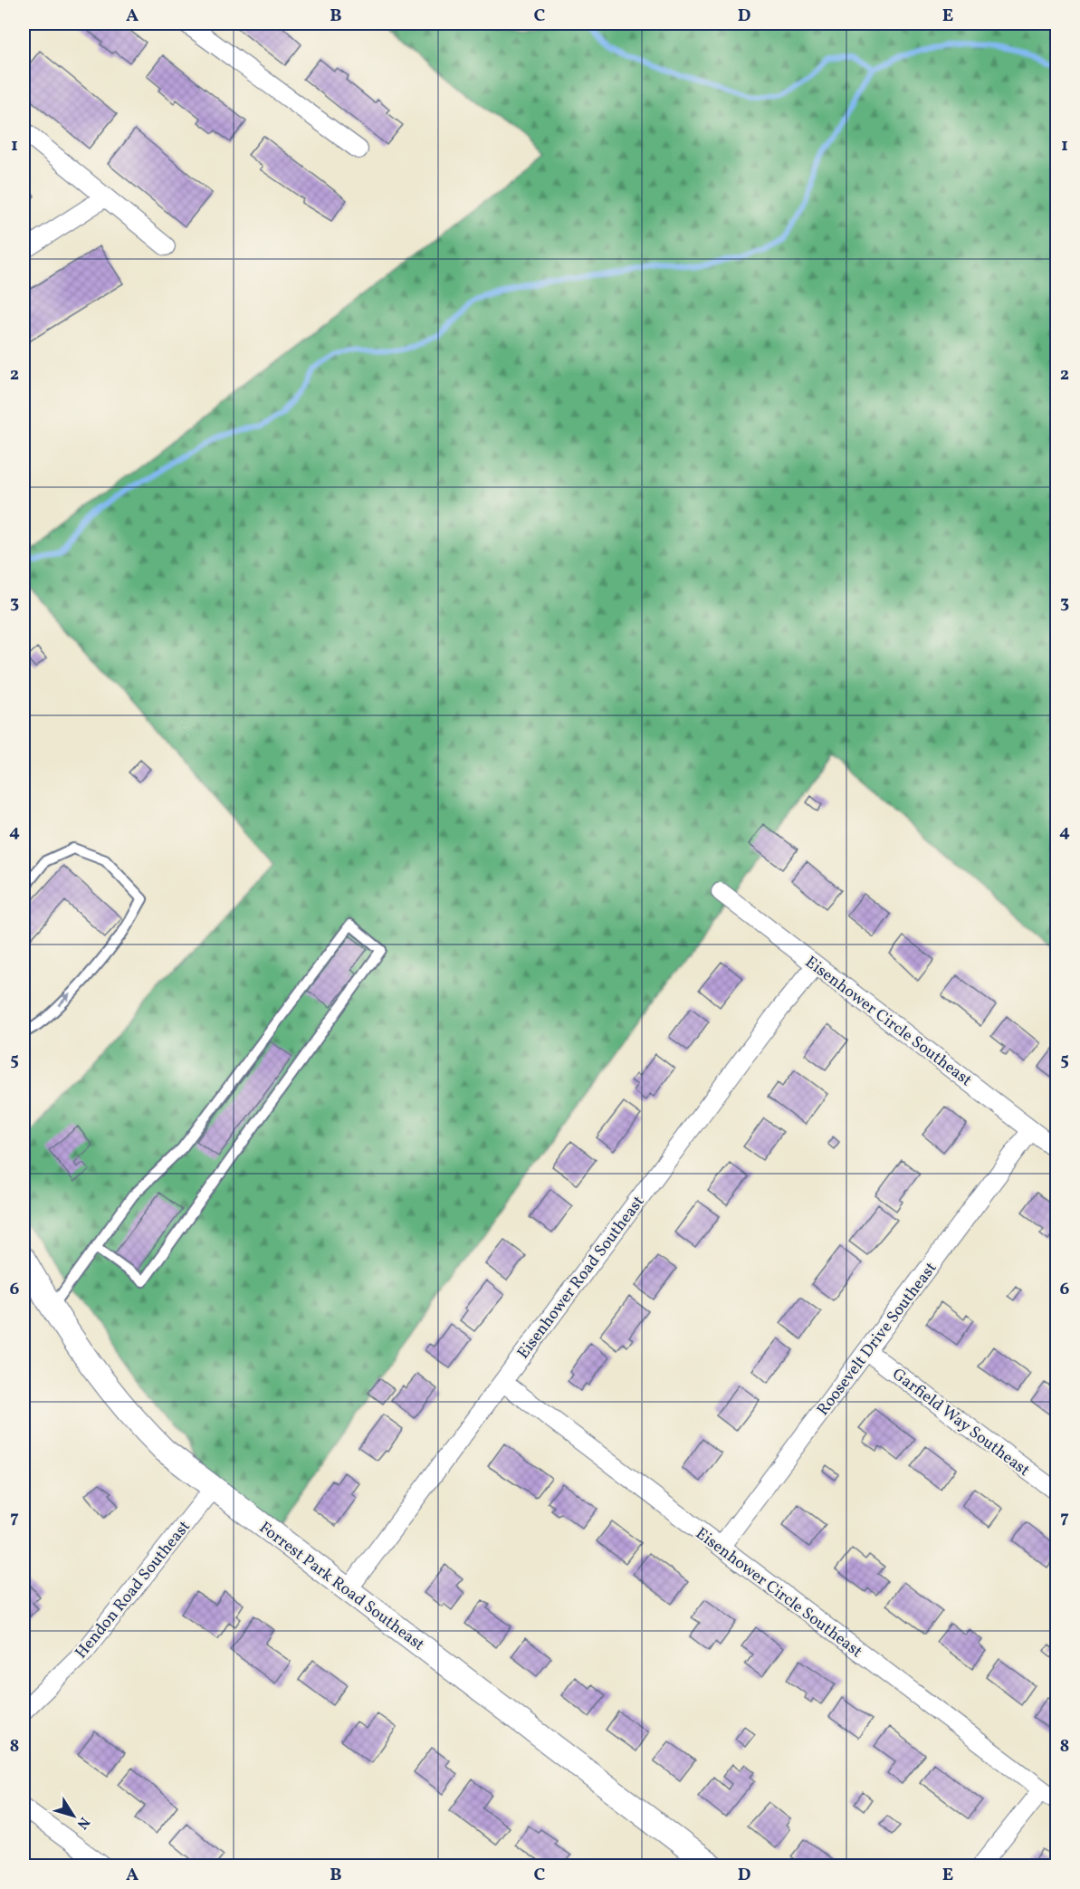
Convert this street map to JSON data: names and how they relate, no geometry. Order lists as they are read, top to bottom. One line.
{"streets":{"street":["Eisenhower Circle Southeast","Eisenhower Road Southeast","Roosevelt Drive Southeast","Garfield Way Southeast","Forrest Park Road Southeast","Hendon Road Southeast"]},"crossings":[["Eisenhower Circle Southeast","Eisenhower Road Southeast"],["Eisenhower Circle Southeast","Roosevelt Drive Southeast"],["Eisenhower Road Southeast","Forrest Park Road Southeast"],["Roosevelt Drive Southeast","Garfield Way Southeast"],["Forrest Park Road Southeast","Hendon Road Southeast"]],"north":"bottom right","grid":{"columns":["A","B","C","D","E"],"rows":["1","2","3","4","5","6","7","8"]}}
